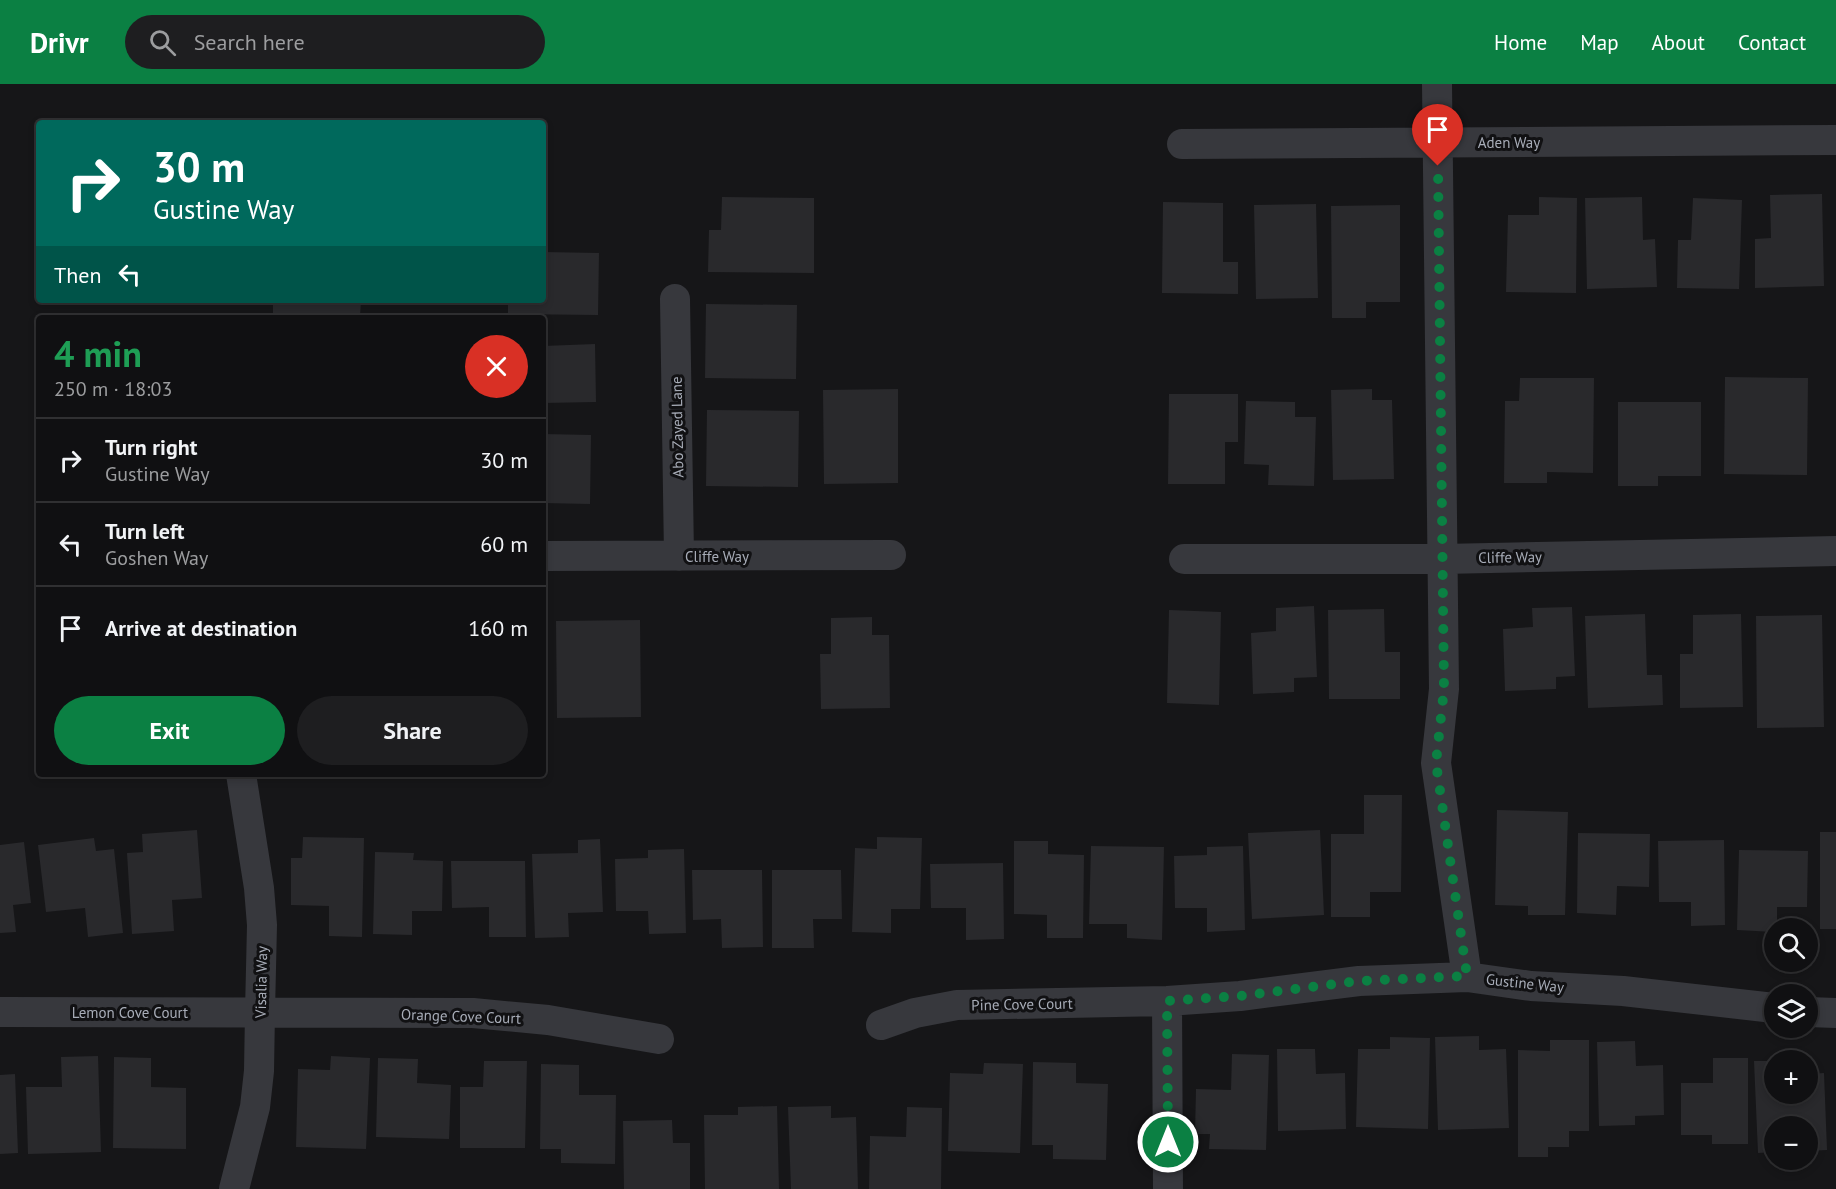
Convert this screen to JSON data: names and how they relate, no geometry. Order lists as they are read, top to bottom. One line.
{"streets":{"street":["Aden Way","Abo Zayed Lane","Cliffe Way","Visalia Way","Gustine Way","Pine Cove Court","Lemon Cove Court","Orange Cove Court"]},"crossings":[["Abo Zayed Lane","Cliffe Way"],["Visalia Way","Lemon Cove Court"],["Visalia Way","Orange Cove Court"],["Gustine Way","Pine Cove Court"],["Lemon Cove Court","Orange Cove Court"]],"page":{"header":"Drivr","search":"Search here","nav":["Home","Map","About","Contact"],"turn":["30 m","Gustine Way"],"then":"Then","heading":["4 min","250 m · 18:03"],"list":[{"name":"Turn right","note":"Gustine Way","value":"30 m"},{"name":"Turn left","note":"Goshen Way","value":"60 m"},{"name":"Arrive at destination","value":"160 m"}],"buttons":["Exit","Share"],"map_buttons":["+","−"]}}
